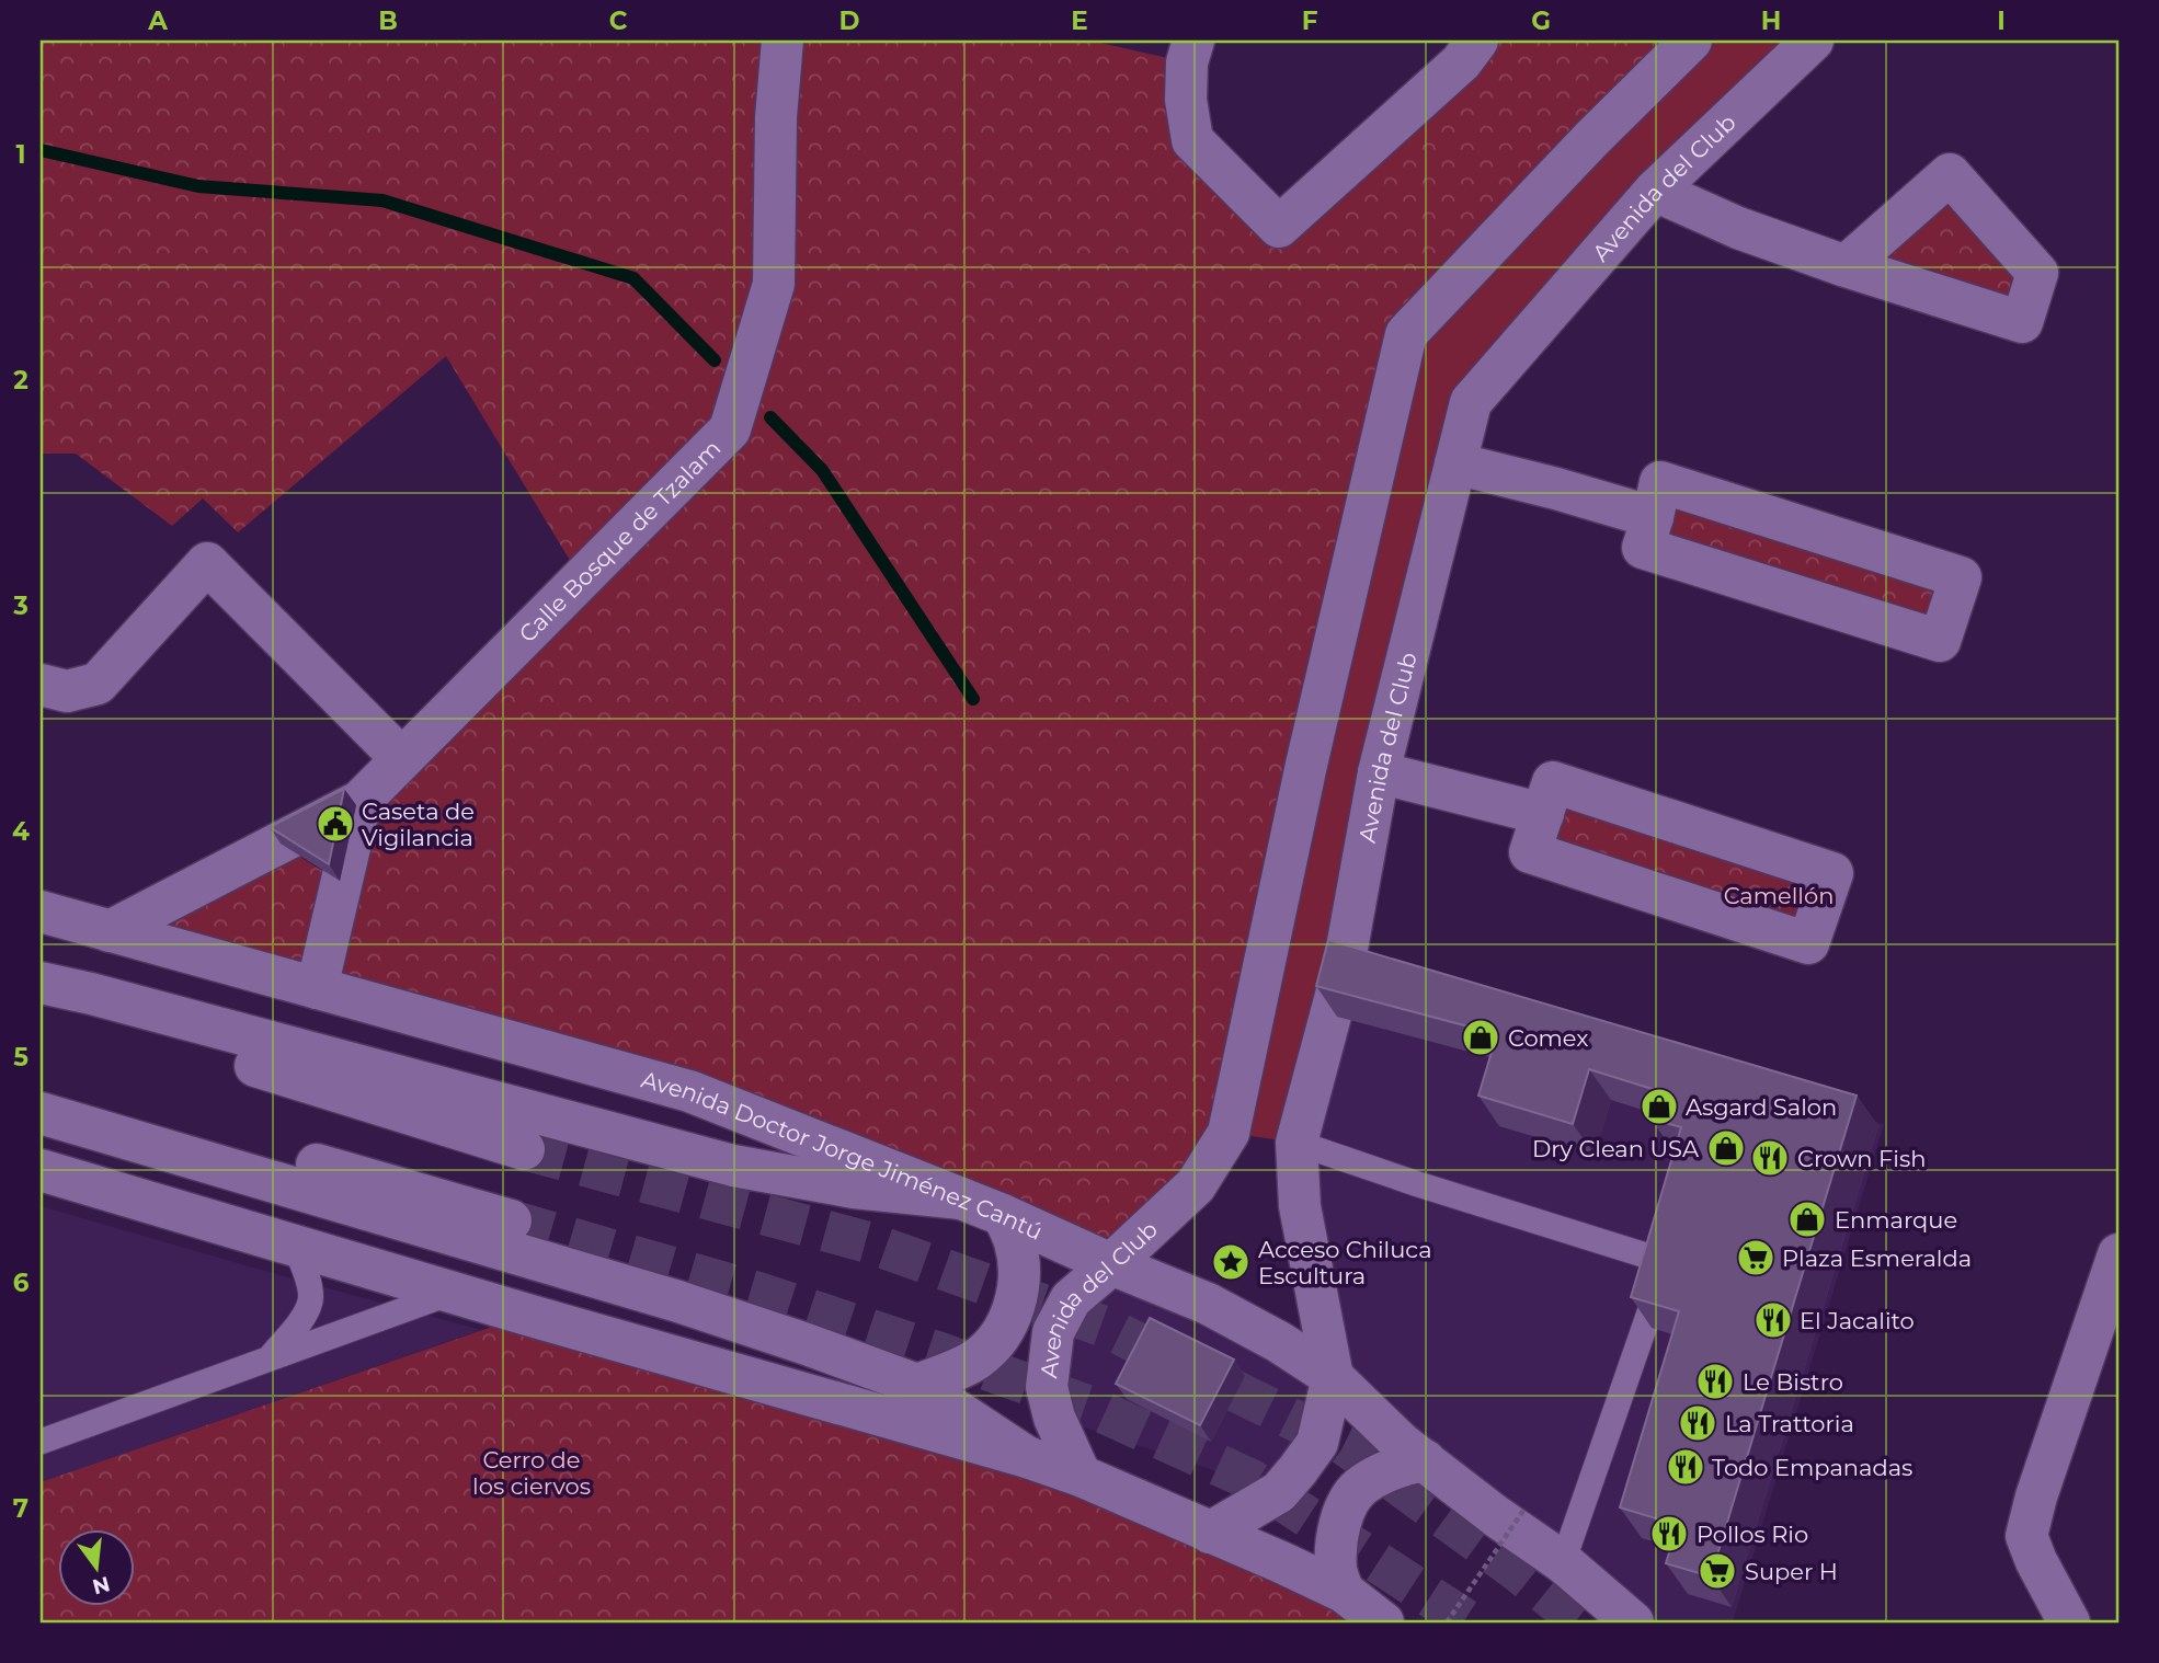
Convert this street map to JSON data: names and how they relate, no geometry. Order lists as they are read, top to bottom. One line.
{"streets":{"street":["Avenida del Club","Calle Bosque de Tzalam","Avenida Doctor Jorge Jiménez Cantú"]},"crossings":[["Avenida del Club","Avenida Doctor Jorge Jiménez Cantú"],["Calle Bosque de Tzalam","Avenida Doctor Jorge Jiménez Cantú"]],"parks":["Camellón","Cerro de los ciervos"],"places":{"public building":["Caseta de Vigilancia"],"shop":["Comex","Asgard Salon","Dry Clean USA","Enmarque"],"restaurant":["Crown Fish","El Jacalito","Le Bistro","La Trattoria","Todo Empanadas","Pollos Rio"],"supermarket":["Plaza Esmeralda","Super H"],"place":["Acceso Chiluca Escultura"]},"north":"bottom","grid":{"columns":["A","B","C","D","E","F","G","H","I"],"rows":["1","2","3","4","5","6","7"]}}
